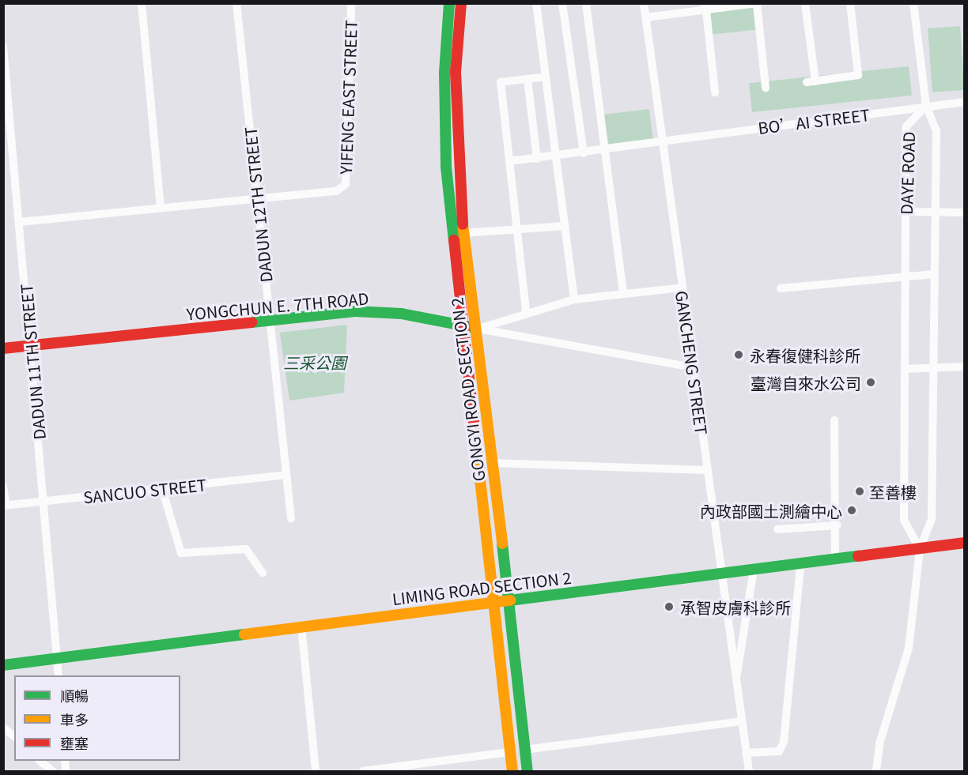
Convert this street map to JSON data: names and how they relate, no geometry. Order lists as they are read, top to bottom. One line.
{"streets":{"main road":["YONGCHUN E. 7TH ROAD","GONGYI ROAD SECTION 2","LIMING ROAD SECTION 2"],"street":["YIFENG EAST STREET","BO’AI STREET","DAYE ROAD","DADUN 12TH STREET","DADUN 11TH STREET","GANCHENG STREET","SANCUO STREET"]},"crossings":[["YIFENG EAST STREET","DADUN 12TH STREET"],["BO’AI STREET","DAYE ROAD"],["BO’AI STREET","GANCHENG STREET"],["DAYE ROAD","LIMING ROAD SECTION 2"],["DADUN 12TH STREET","YONGCHUN E. 7TH ROAD"],["DADUN 12TH STREET","SANCUO STREET"],["YONGCHUN E. 7TH ROAD","DADUN 11TH STREET"],["YONGCHUN E. 7TH ROAD","GANCHENG STREET"],["YONGCHUN E. 7TH ROAD","GONGYI ROAD SECTION 2"],["DADUN 11TH STREET","SANCUO STREET"],["DADUN 11TH STREET","LIMING ROAD SECTION 2"],["GANCHENG STREET","LIMING ROAD SECTION 2"],["GONGYI ROAD SECTION 2","LIMING ROAD SECTION 2"]],"parks":["三采公園"],"places":["永春復健科診所","臺灣自來水公司","至善樓","內政部國土測繪中心","承智皮膚科診所"],"legend":["順暢","車多","壅塞"]}
